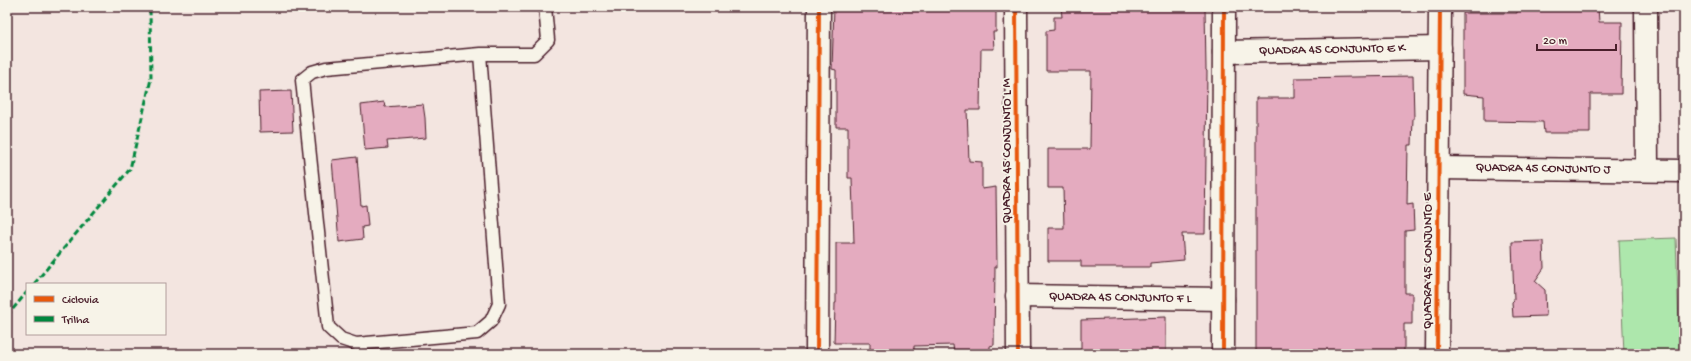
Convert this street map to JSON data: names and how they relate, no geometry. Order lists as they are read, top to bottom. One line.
{"streets":{"street":["QUADRA 45 CONJUNTO E K","QUADRA 45 CONJUNTO L M","QUADRA 45 CONJUNTO J","QUADRA 45 CONJUNTO E","QUADRA 45 CONJUNTO F L"]},"crossings":[["QUADRA 45 CONJUNTO E K","QUADRA 45 CONJUNTO E"],["QUADRA 45 CONJUNTO L M","QUADRA 45 CONJUNTO F L"],["QUADRA 45 CONJUNTO J","QUADRA 45 CONJUNTO E"]],"legend":["Ciclovia","Trilha"],"scale_bar":"20 m"}
